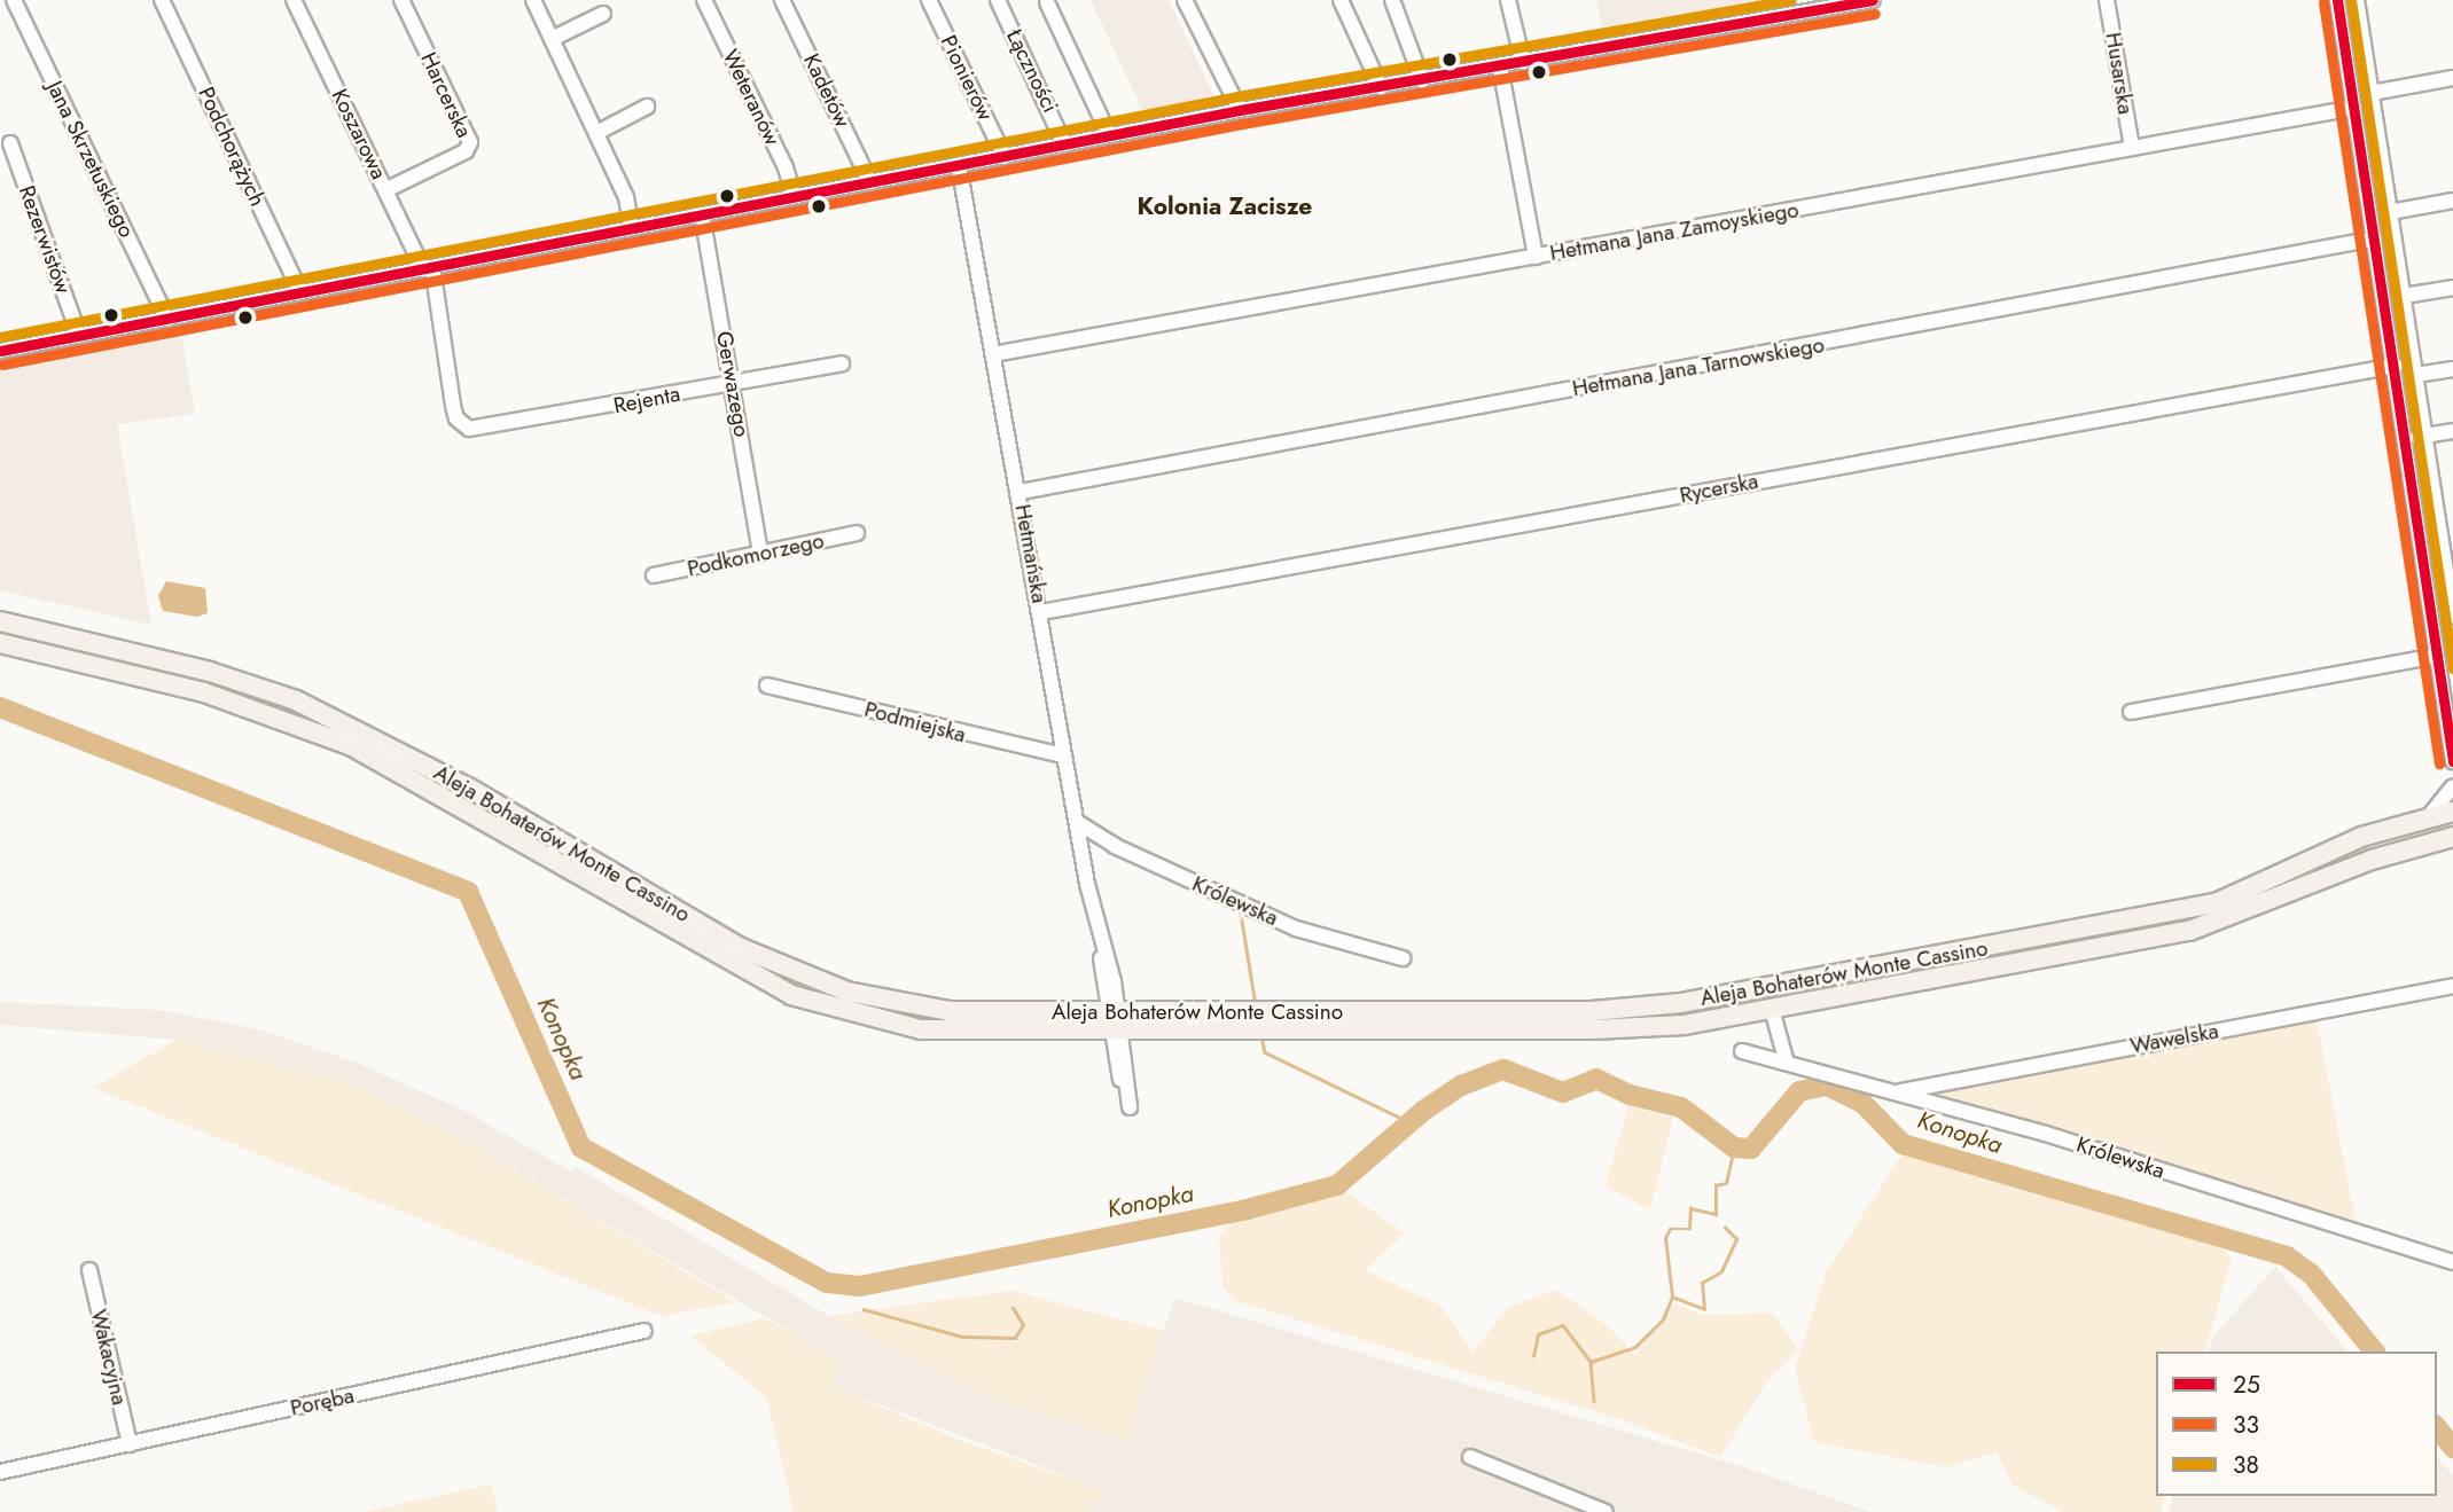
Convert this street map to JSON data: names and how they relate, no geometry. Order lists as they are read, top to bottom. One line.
{"streets":{"main road":["Aleja Bohaterów Monte Cassino"],"street":["Łączności","Husarska","Pionierów","Kadetów","Harcerska","Weteranów","Koszarowa","Podchorążych","Jana Skrzetuskiego","Hetmana Jana Zamoyskiego","Rezerwistów","Hetmana Jana Tarnowskiego","Gerwazego","Rejenta","Rycerska","Hetmańska","Podkomorzego","Podmiejska","Królewska","Wawelska","Wakacyjna","Poręba"]},"crossings":[["Husarska","Hetmana Jana Zamoyskiego"],["Harcerska","Koszarowa"],["Koszarowa","Rejenta"],["Hetmana Jana Zamoyskiego","Hetmańska"],["Hetmana Jana Tarnowskiego","Hetmańska"],["Gerwazego","Rejenta"],["Gerwazego","Podkomorzego"],["Rycerska","Hetmańska"],["Hetmańska","Podmiejska"],["Hetmańska","Aleja Bohaterów Monte Cassino"],["Hetmańska","Królewska"],["Królewska","Wawelska"],["Wakacyjna","Poręba"]],"districts":["Kolonia Zacisze"],"water":["Konopka"],"lines":["transit line 25","transit line 38","transit line 33"],"legend":["25","33","38"]}
